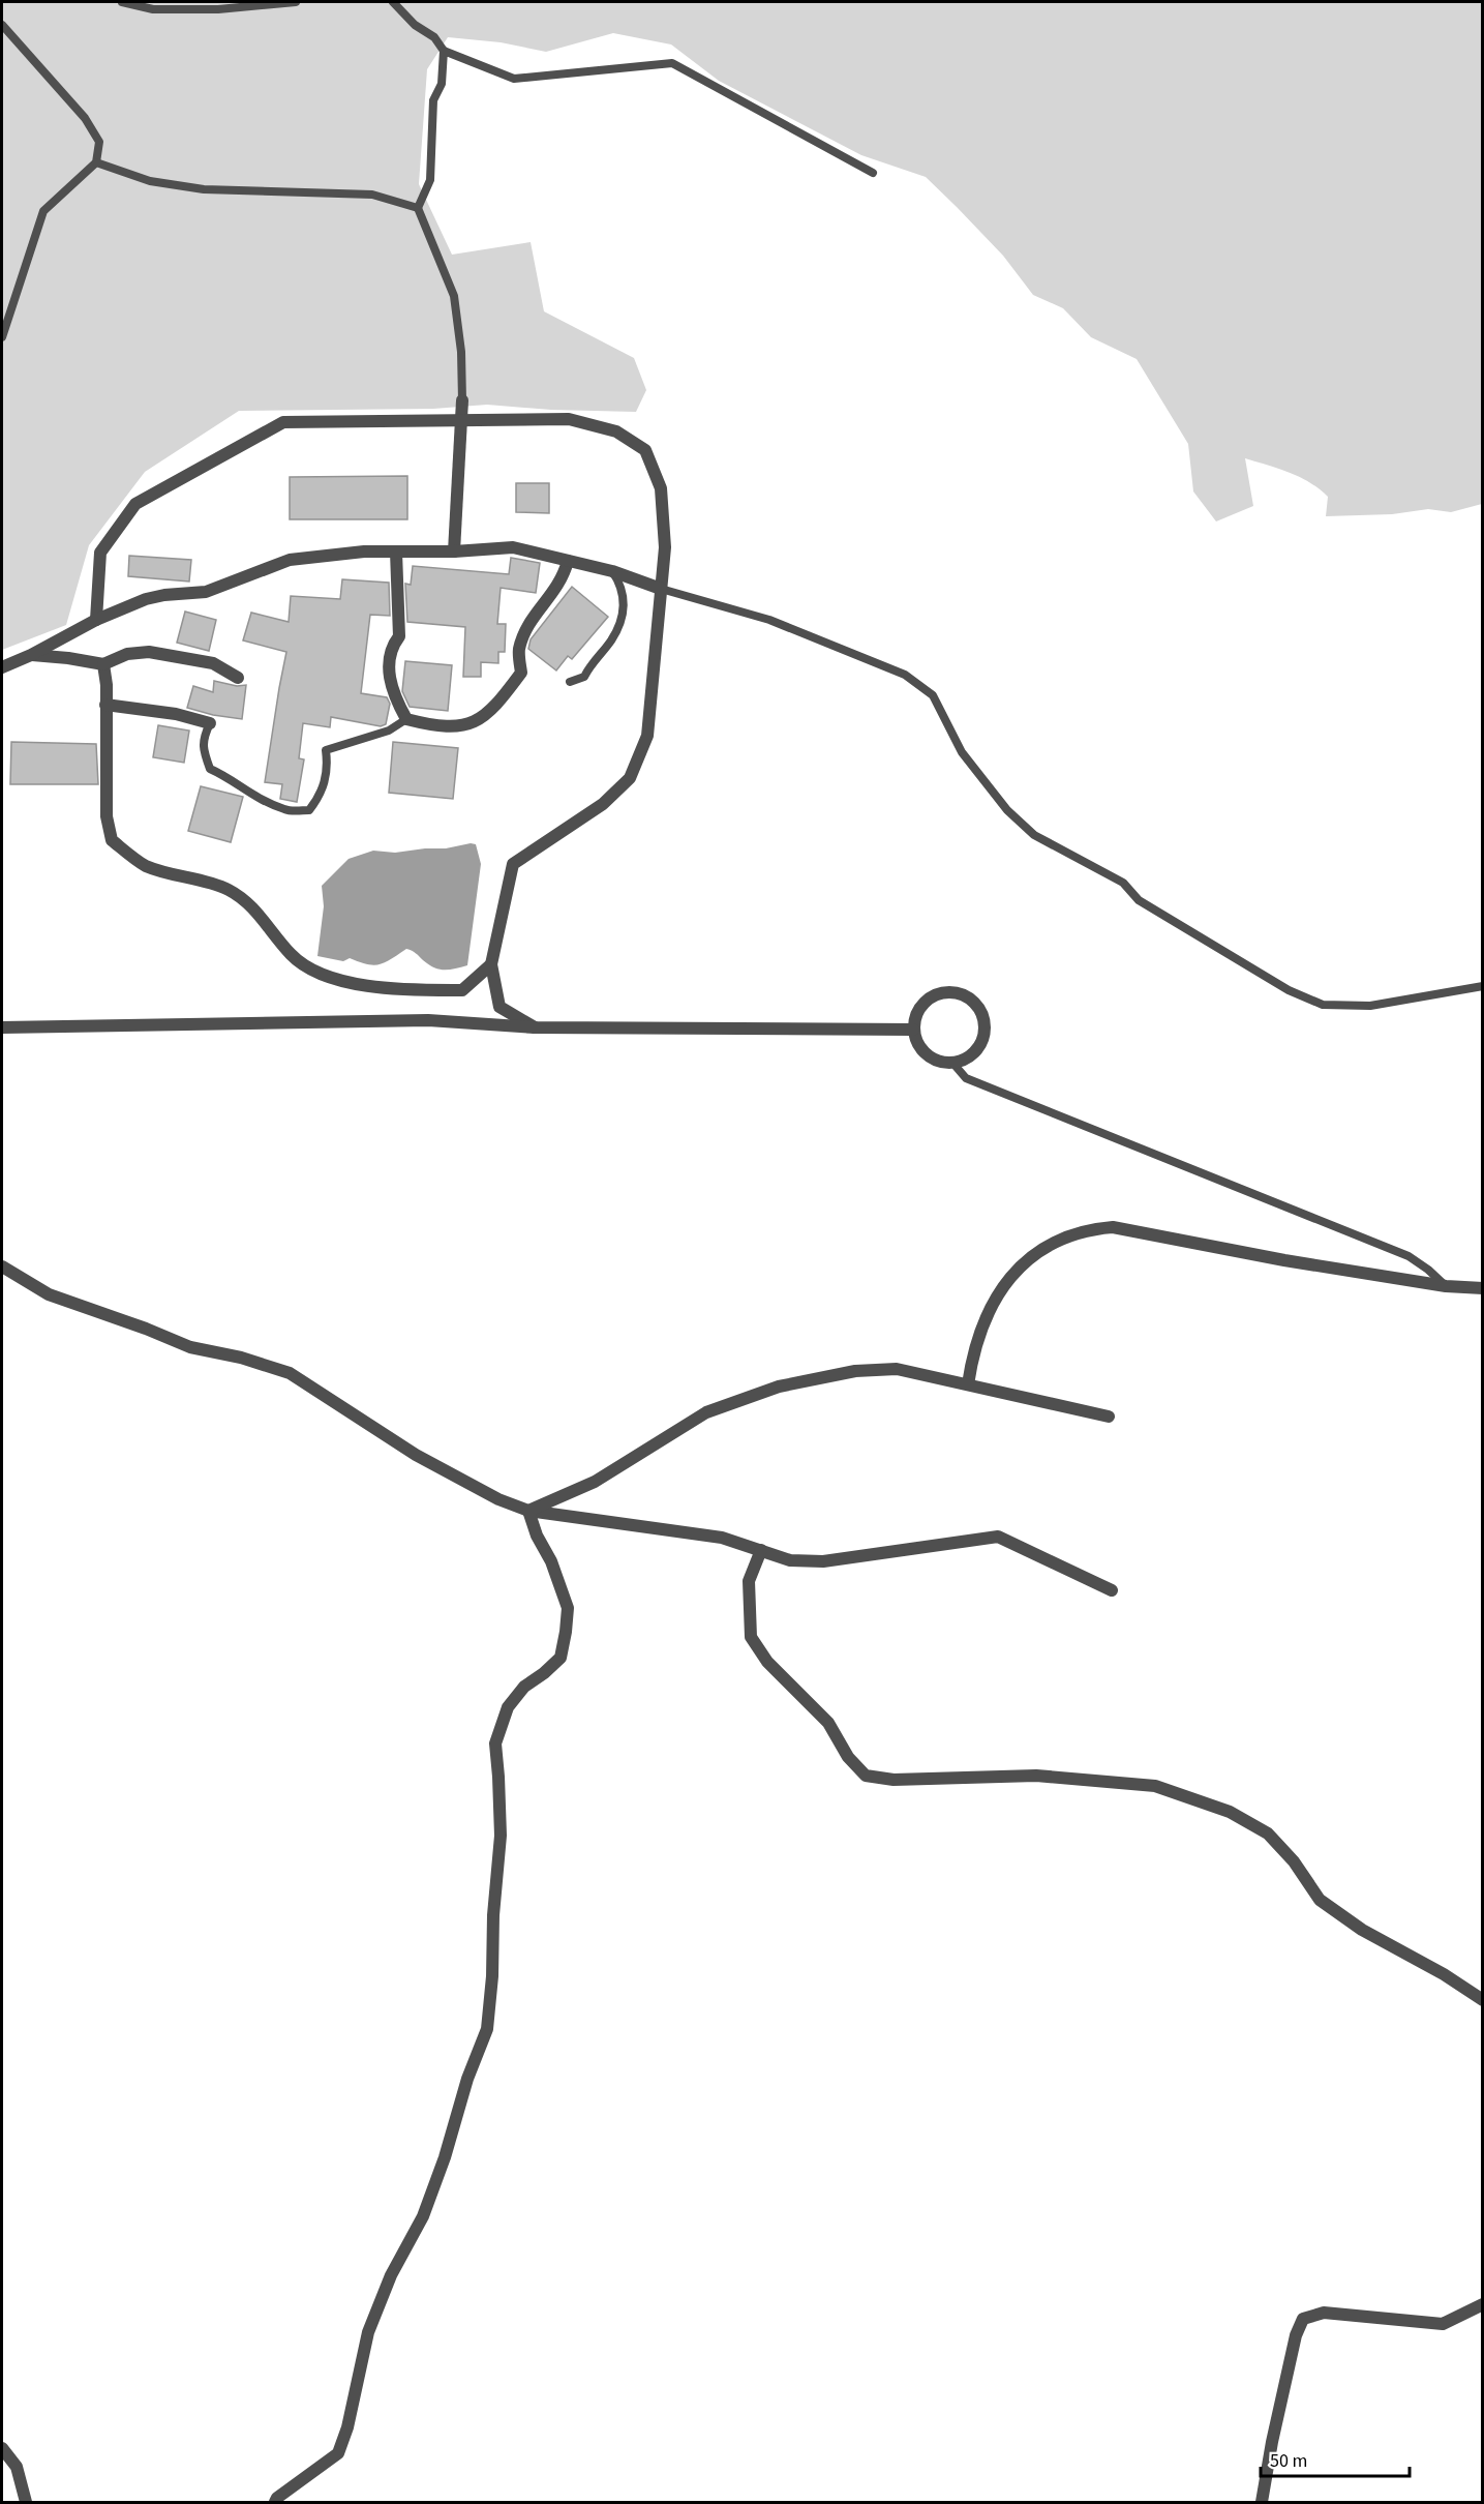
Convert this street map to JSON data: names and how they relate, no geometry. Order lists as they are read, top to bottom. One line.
{"scale_bar":"50 m"}
